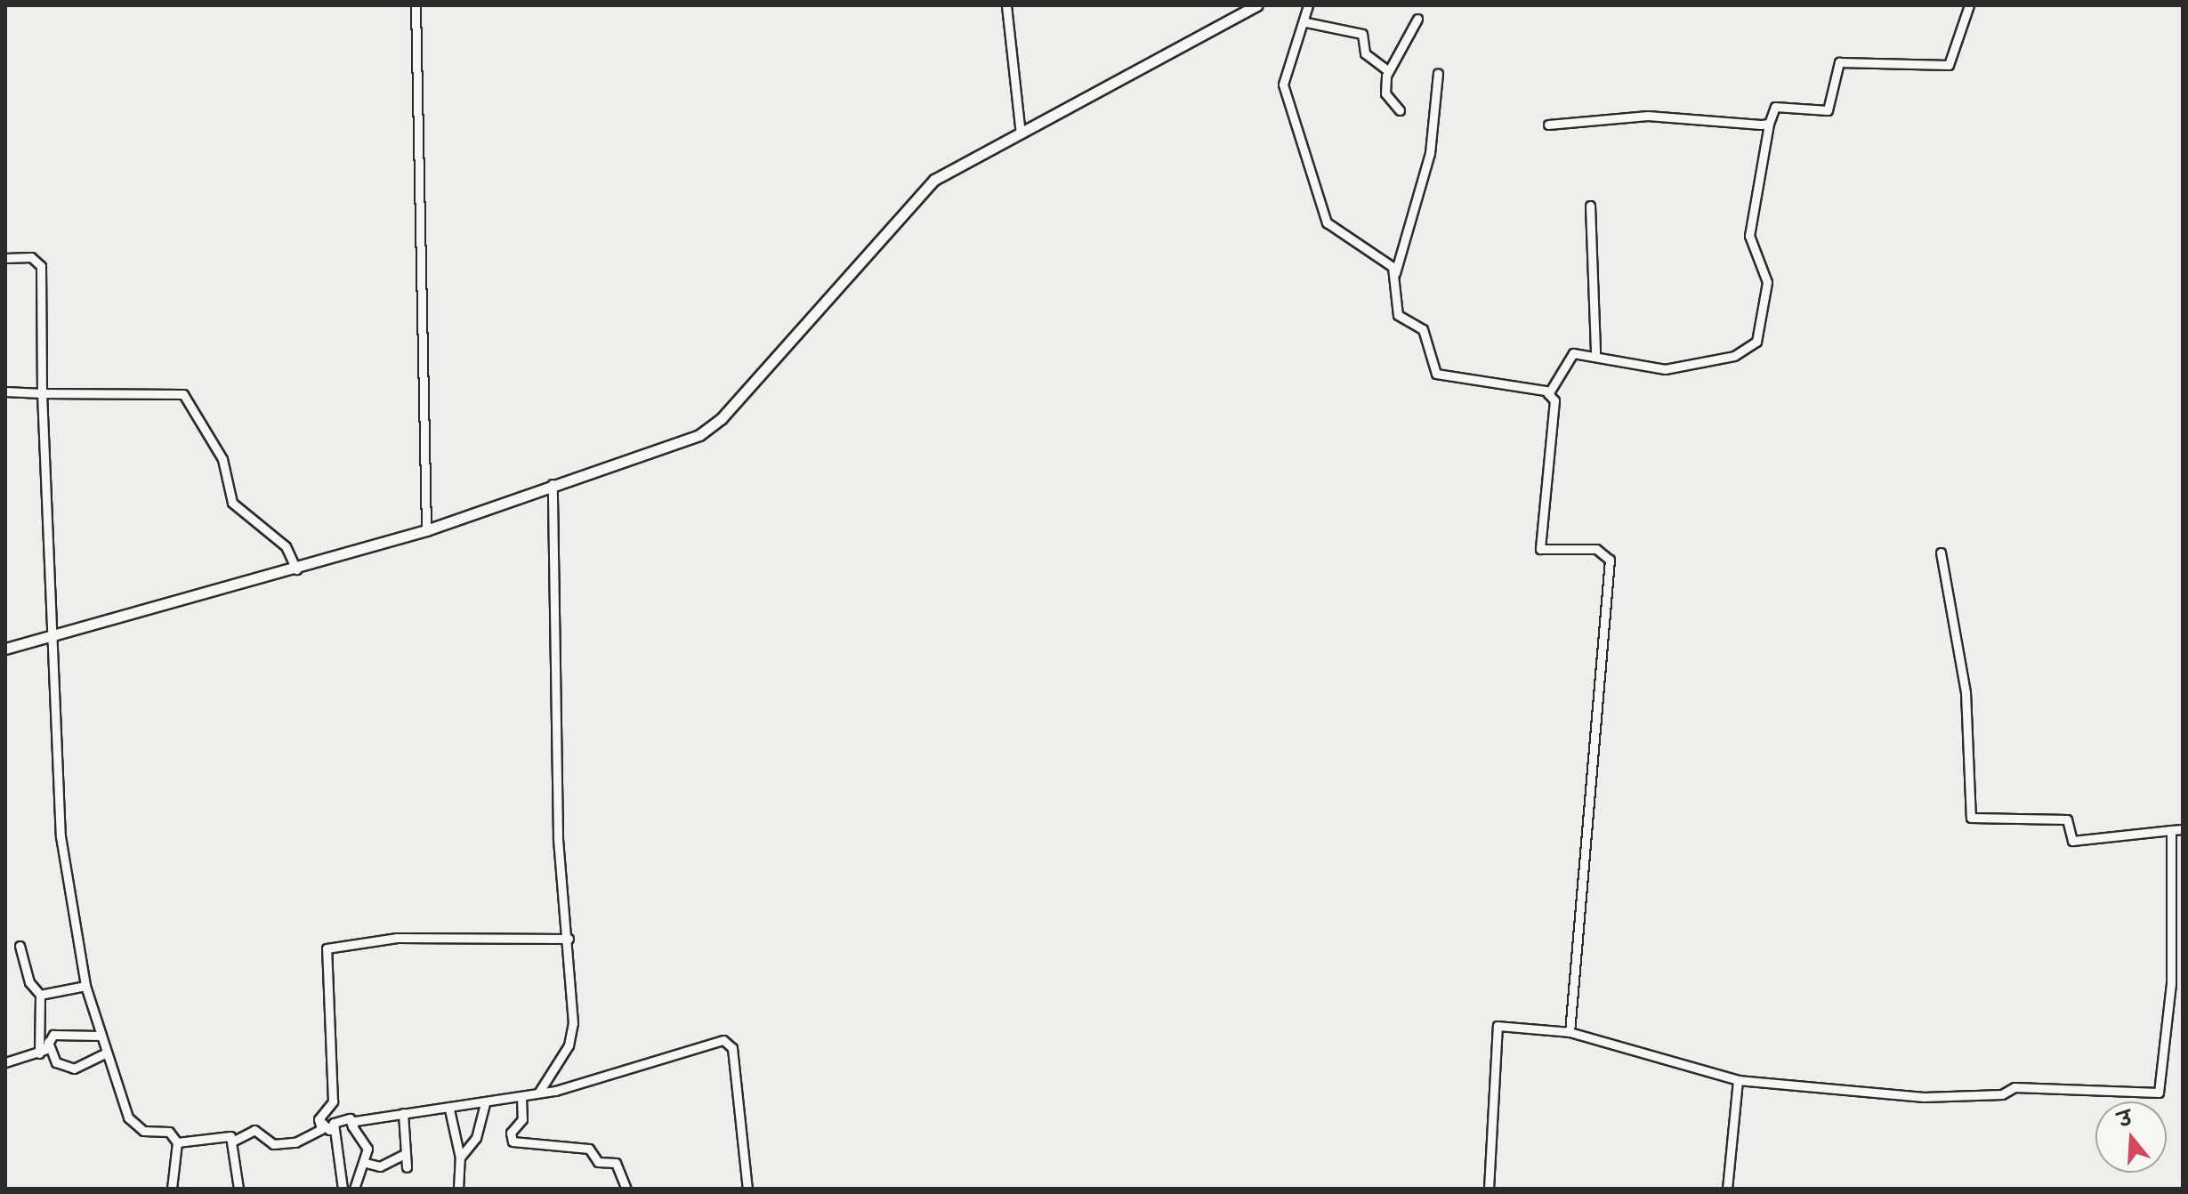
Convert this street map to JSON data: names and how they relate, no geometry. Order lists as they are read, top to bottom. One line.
{"north":"top"}
